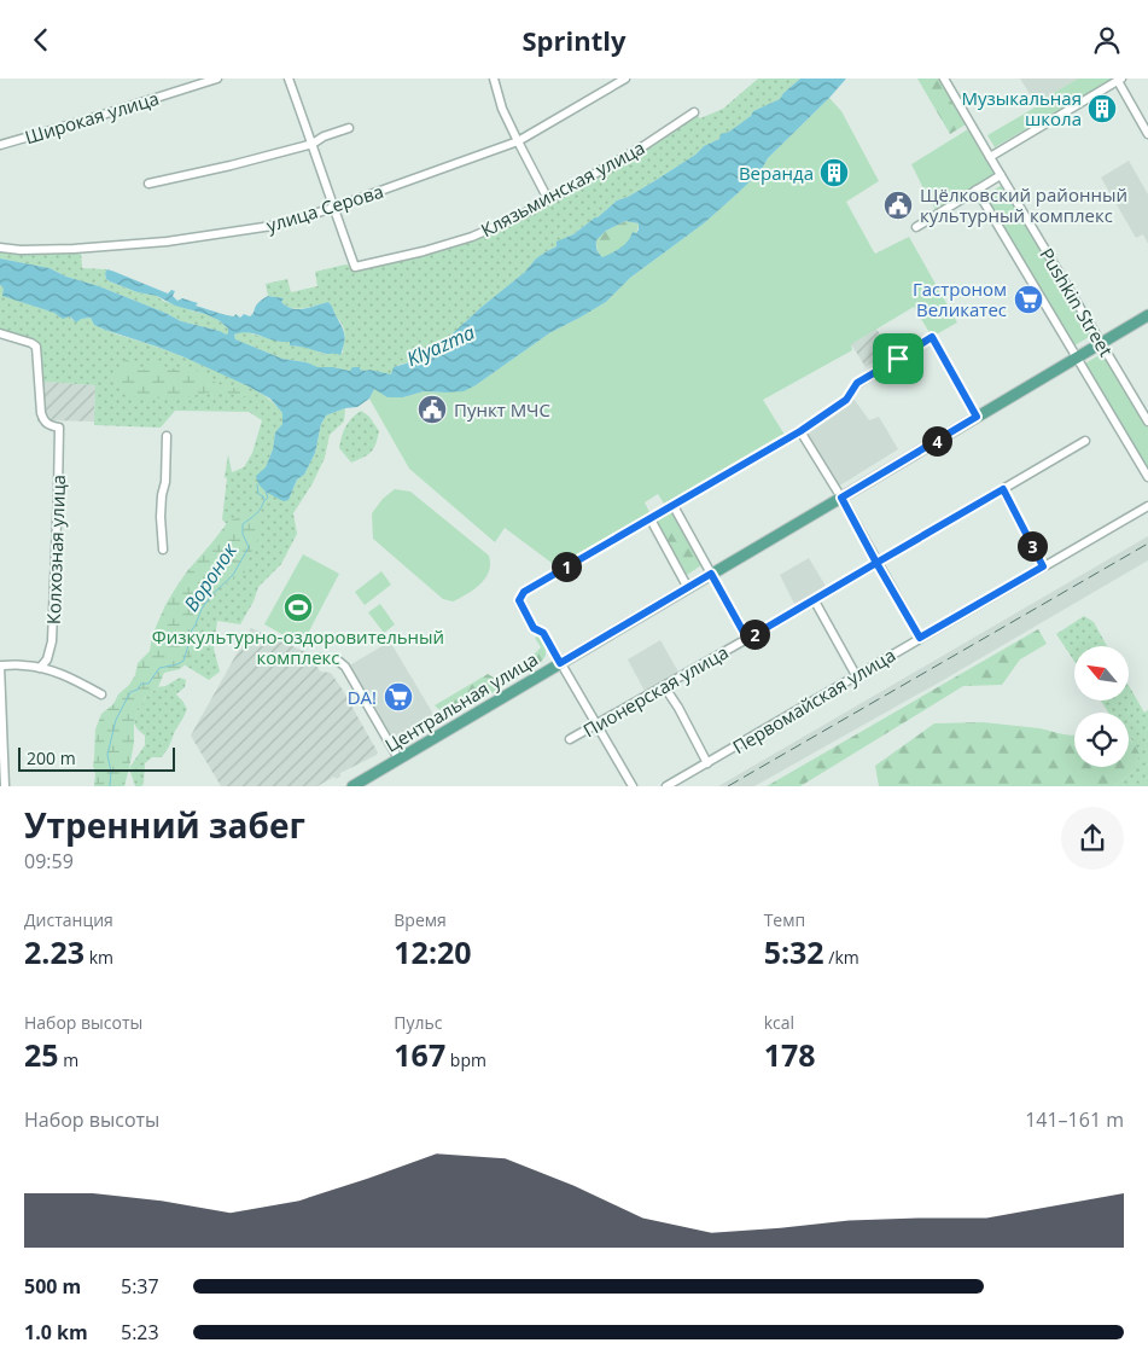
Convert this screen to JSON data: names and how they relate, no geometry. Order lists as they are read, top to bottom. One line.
{"streets":{"main road":["Центральная улица"],"street":["Широкая улица","Клязьминская улица","улица Серова","Pushkin Street","Колхозная улица","Пионерская улица","Первомайская улица"]},"crossings":[["Клязьминская улица","улица Серова"],["Pushkin Street","Центральная улица"]],"water":["Klyazma","Воронок"],"places":{"building":["Музыкальная школа","Веранда"],"public building":["Щёлковский районный культурный комплекс","Пункт МЧС"],"supermarket":["Гастроном Великатес","DA!"],"sports":["Физкультурно-оздоровительный комплекс"]},"scale_bar":"200 m","north":"top left","page":{"header":"Sprintly","pins":["4","3","1","2"],"scale":"200 m","heading":["Утренний забег","09:59"],"stats":[["Дистанция","2.23 km"],["Время","12:20"],["Темп","5:32 /km"],["Набор высоты","25 m"],["Пульс","167 bpm"],["kcal","178"]],"chart":["Набор высоты","141–161 m"],"list":[{"name":"500 m","note":"5:37"},{"name":"1.0 km","note":"5:23"}]}}
